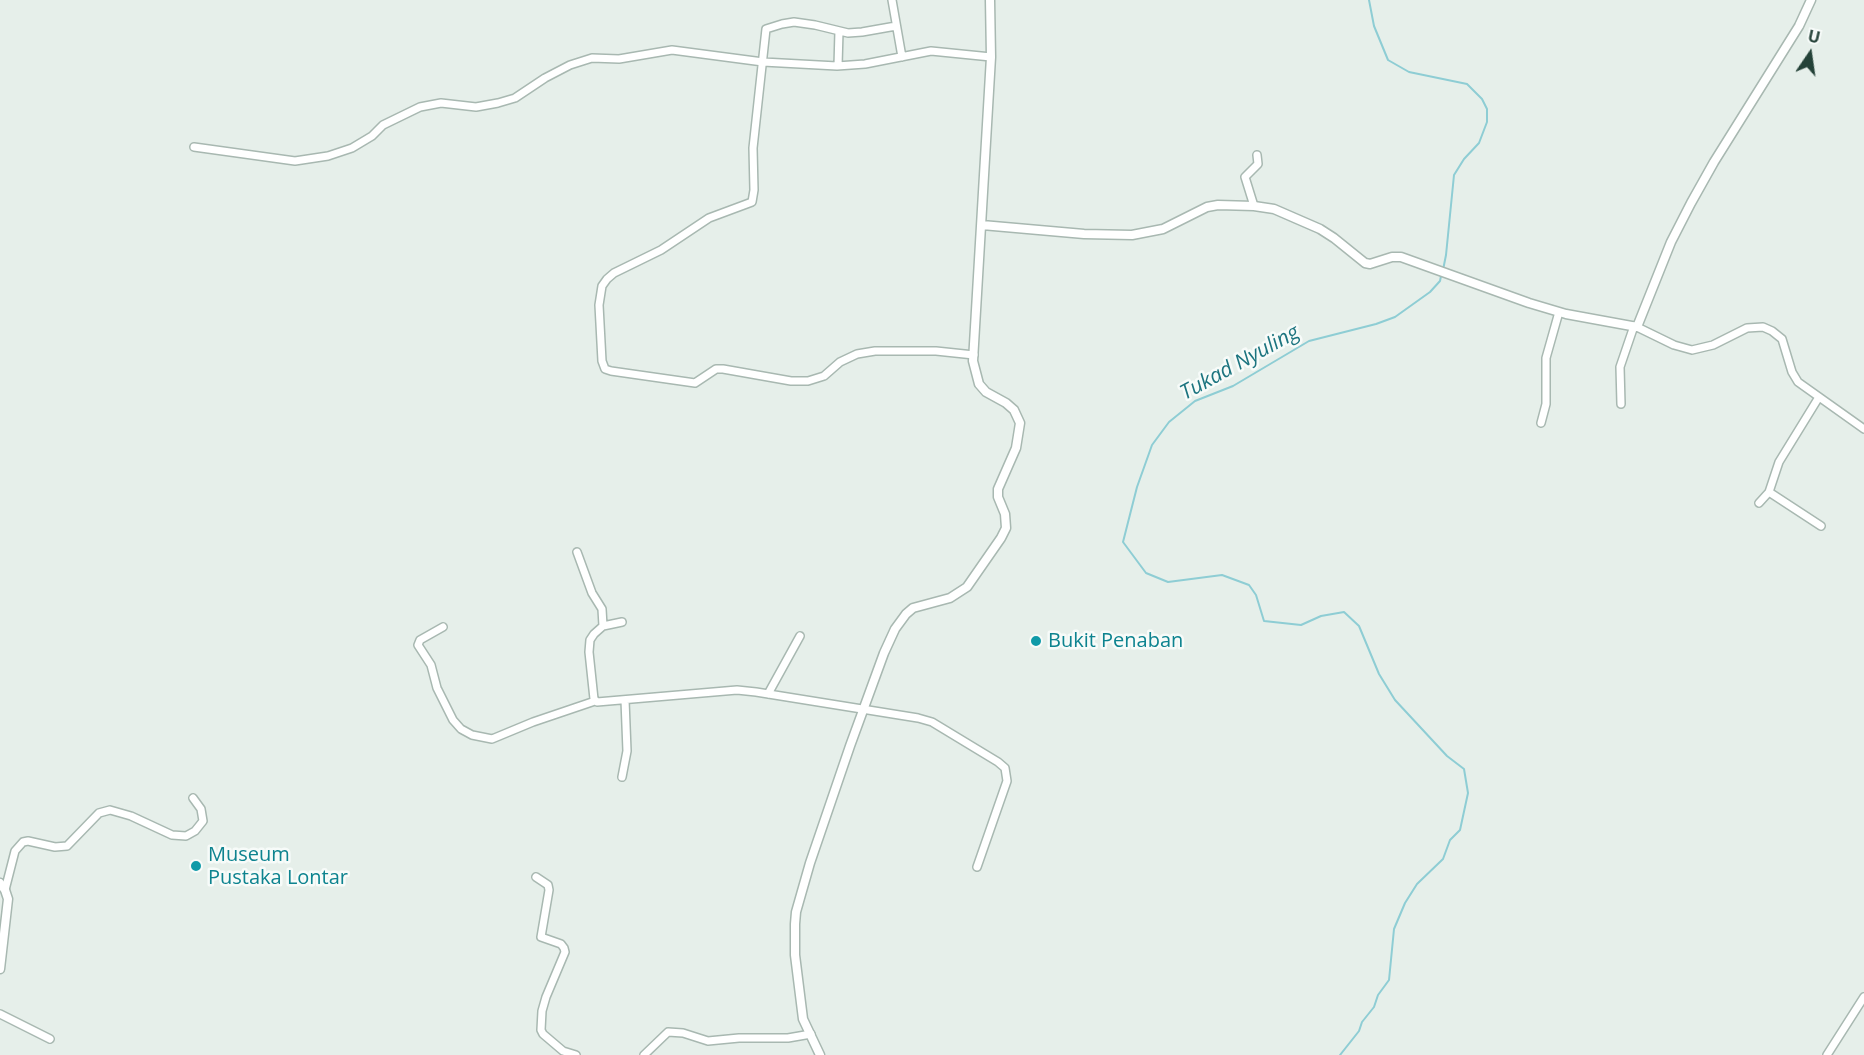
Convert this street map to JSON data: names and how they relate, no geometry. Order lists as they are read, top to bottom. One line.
{"water":["Tukad Nyuling"],"places":["Bukit Penaban","Museum Pustaka Lontar"],"north":"top"}
